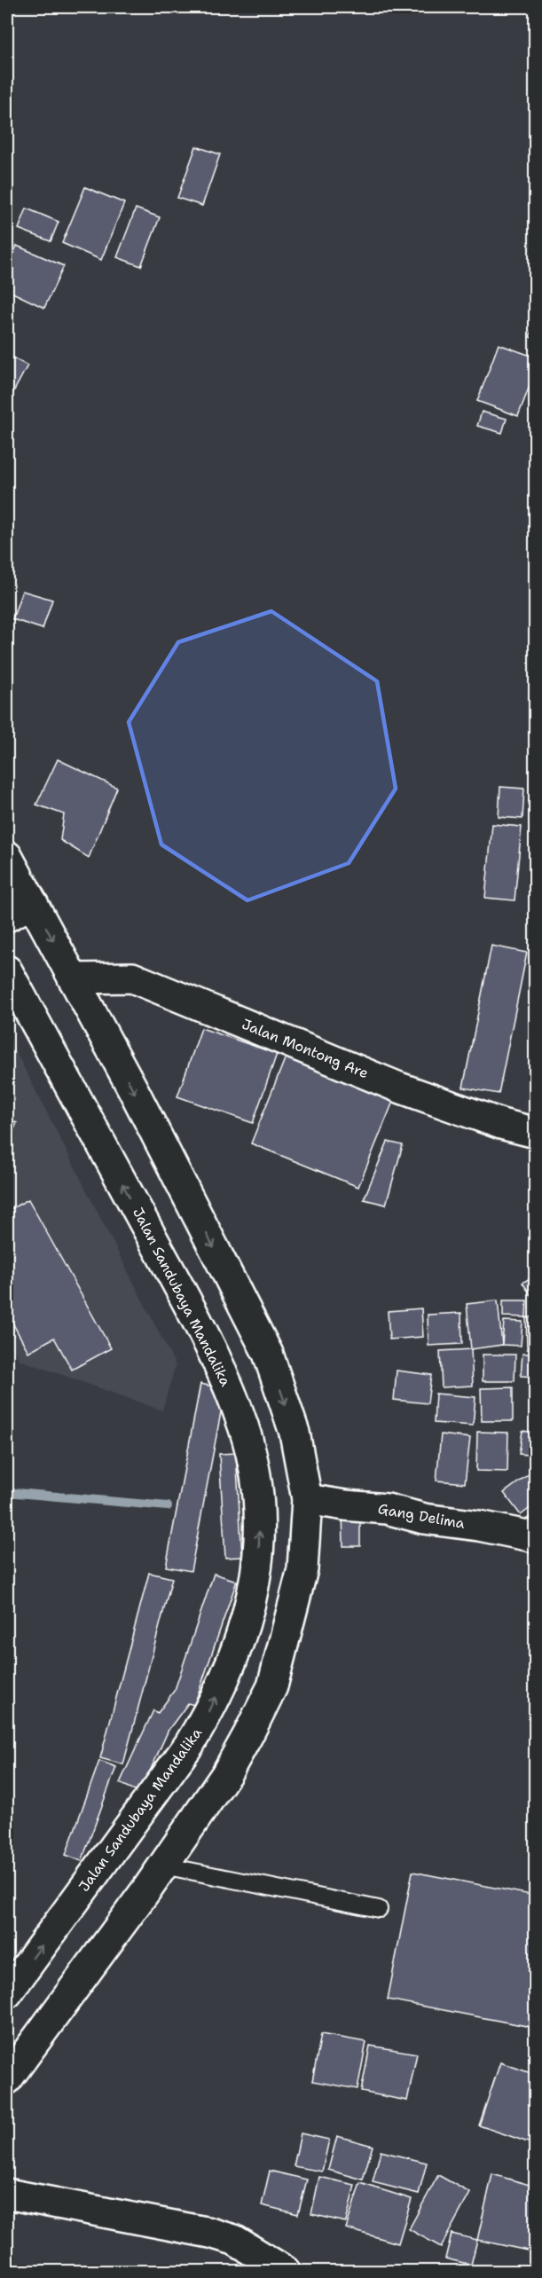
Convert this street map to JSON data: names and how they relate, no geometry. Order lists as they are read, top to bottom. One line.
{"streets":{"main road":["Jalan Montong Are","Jalan Sandubaya Mandalika","Gang Delima"]}}
